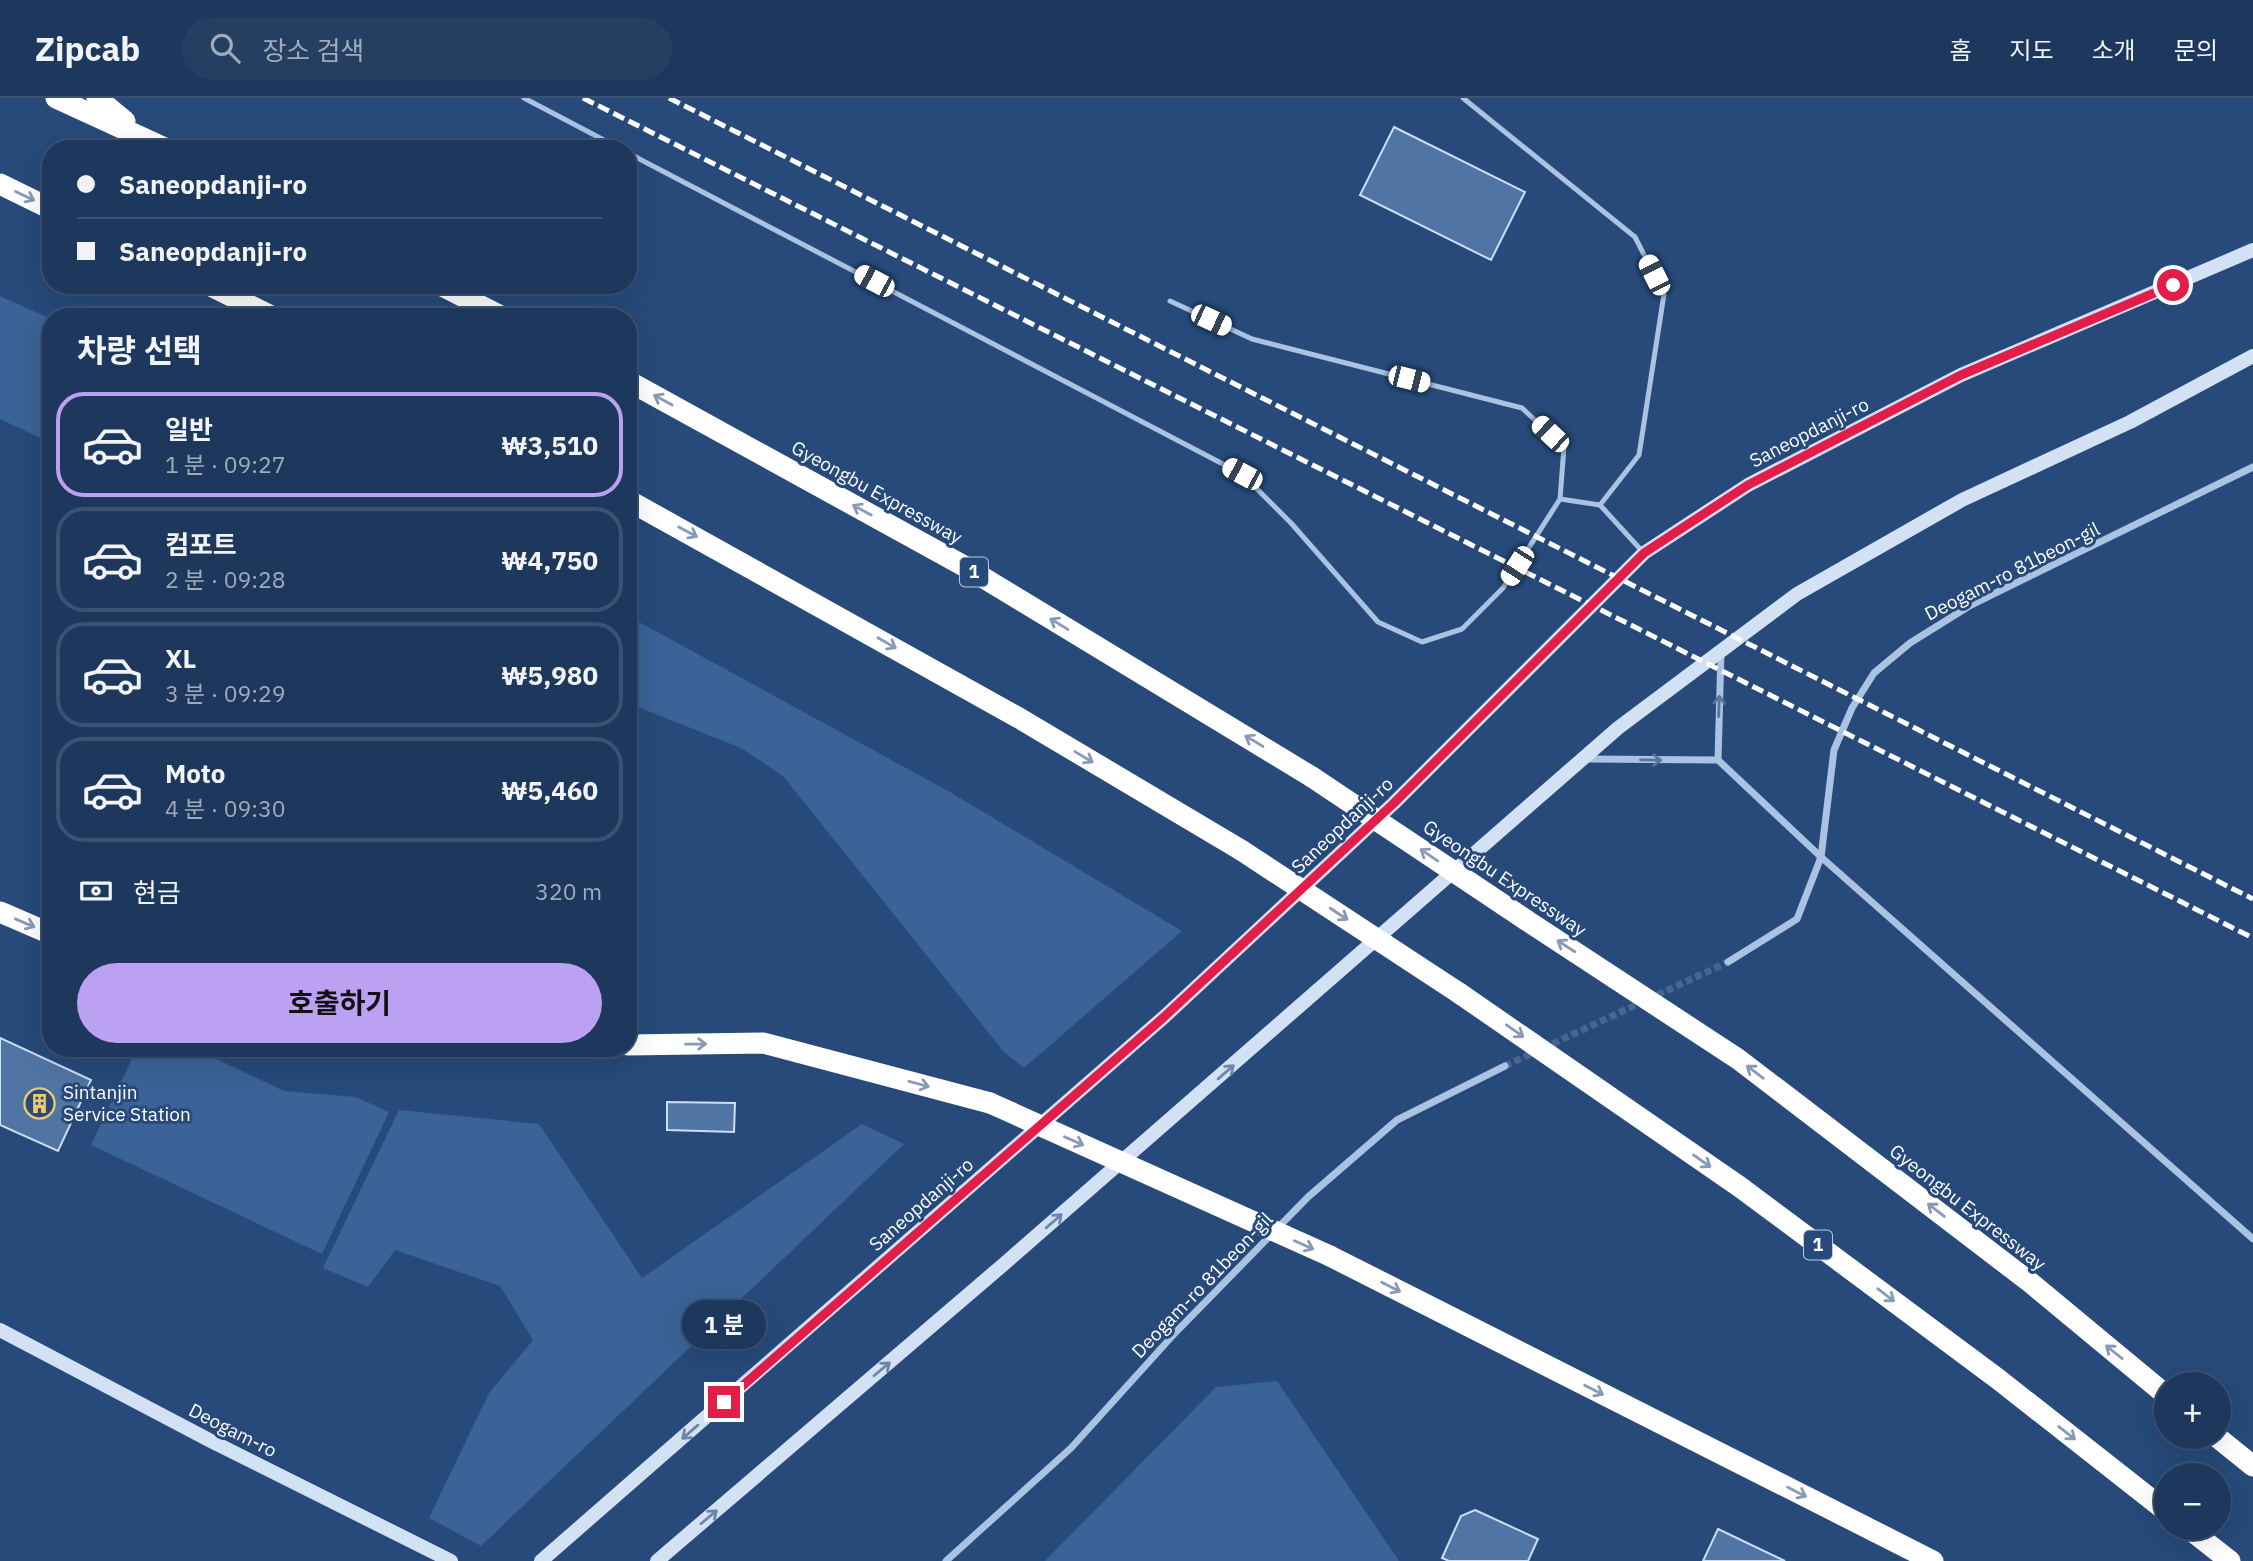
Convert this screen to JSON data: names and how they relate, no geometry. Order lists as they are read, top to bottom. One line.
{"streets":{"highway":["Gyeongbu Expressway","1"],"main road":["Saneopdanji-ro","Deogam-ro"],"street":["Deogam-ro 81beon-gil"]},"places":{"building":["Sintanjin Service Station"]},"page":{"header":"Zipcab","search":"장소 검색","nav":["홈","지도","소개","문의"],"banner":["Saneopdanji-ro","Saneopdanji-ro"],"heading":"차량 선택","list":[{"name":"일반","note":"1 분 · 09:27","value":"₩3,510"},{"name":"컴포트","note":"2 분 · 09:28","value":"₩4,750"},{"name":"XL","note":"3 분 · 09:29","value":"₩5,980"},{"name":"Moto","note":"4 분 · 09:30","value":"₩5,460"}],"pay":["현금","320 m"],"buttons":"호출하기","bubble":"1 분","map_buttons":["+","−"]}}
